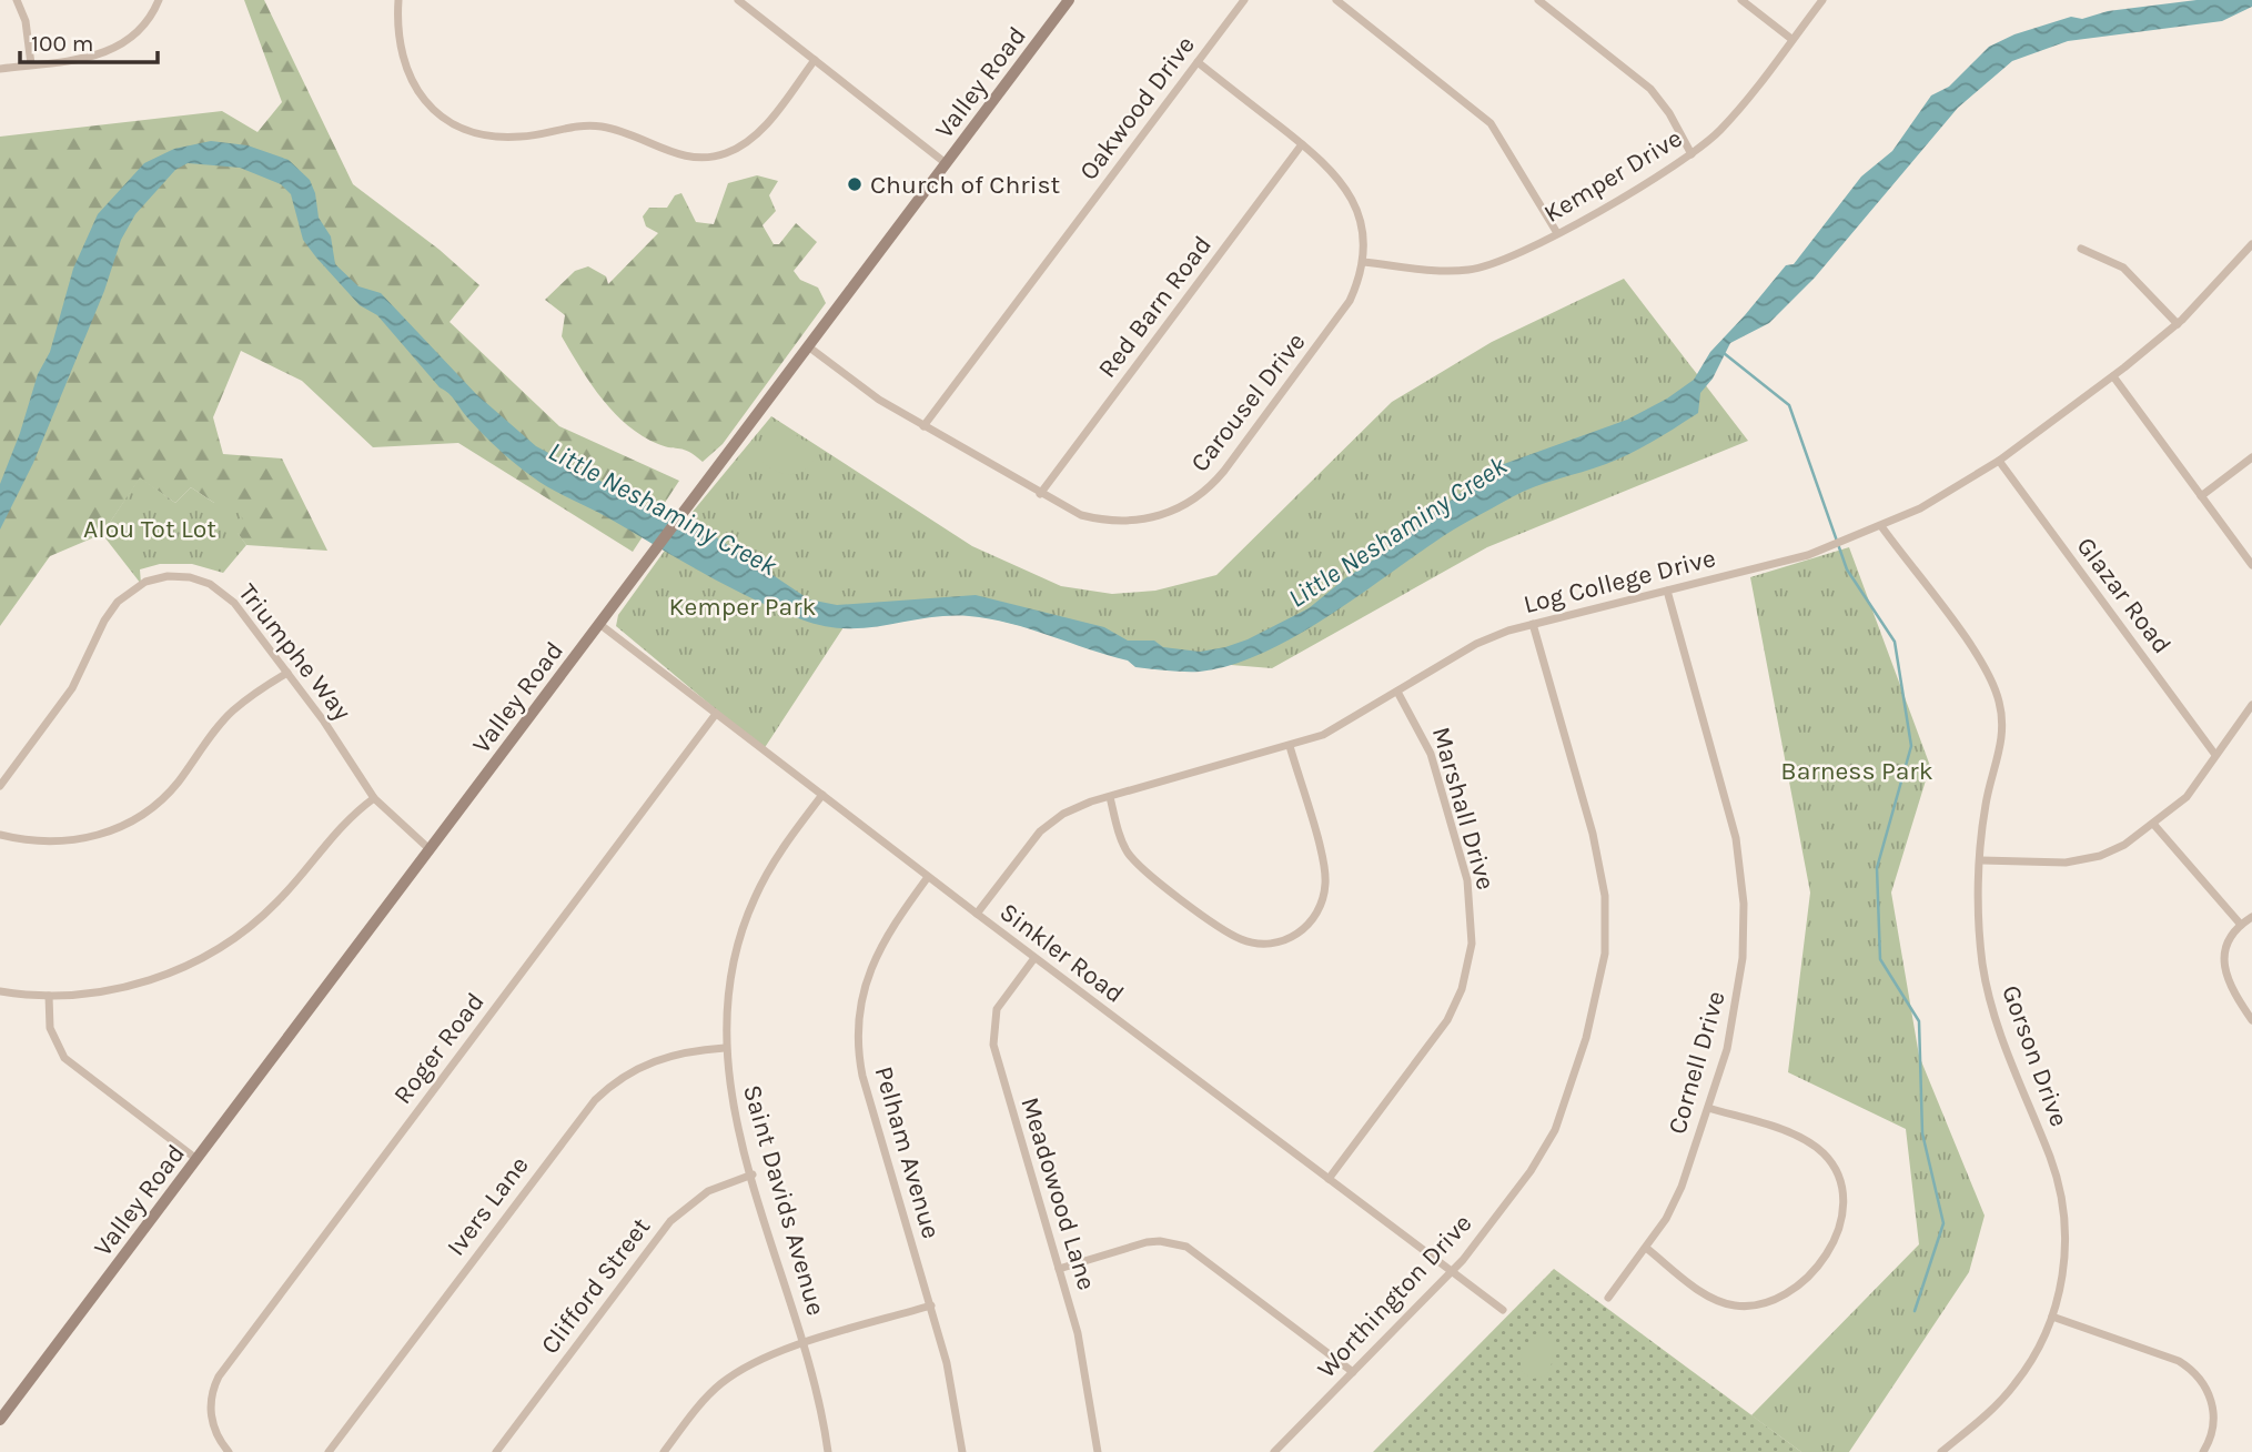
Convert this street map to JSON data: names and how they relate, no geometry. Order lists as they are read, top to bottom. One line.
{"streets":{"street":["Valley Road","Oakwood Drive","Kemper Drive","Red Barn Road","Carousel Drive","Log College Drive","Glazar Road","Triumphe Way","Marshall Drive","Sinkler Road","Roger Road","Gorson Drive","Cornell Drive","Pelham Avenue","Meadowood Lane","Saint Davids Avenue","Ivers Lane","Clifford Street","Worthington Drive"]},"crossings":[["Valley Road","Carousel Drive"],["Valley Road","Triumphe Way"],["Valley Road","Sinkler Road"],["Oakwood Drive","Carousel Drive"],["Kemper Drive","Carousel Drive"],["Red Barn Road","Carousel Drive"],["Log College Drive","Glazar Road"],["Log College Drive","Marshall Drive"],["Log College Drive","Sinkler Road"],["Log College Drive","Gorson Drive"],["Log College Drive","Cornell Drive"],["Log College Drive","Worthington Drive"],["Marshall Drive","Sinkler Road"],["Sinkler Road","Roger Road"],["Sinkler Road","Pelham Avenue"],["Sinkler Road","Meadowood Lane"],["Sinkler Road","Saint Davids Avenue"],["Sinkler Road","Worthington Drive"],["Saint Davids Avenue","Ivers Lane"],["Saint Davids Avenue","Clifford Street"]],"water":["Little Neshaminy Creek"],"parks":["Alou Tot Lot","Kemper Park","Barness Park"],"places":["Church of Christ"],"scale_bar":"100 m"}
